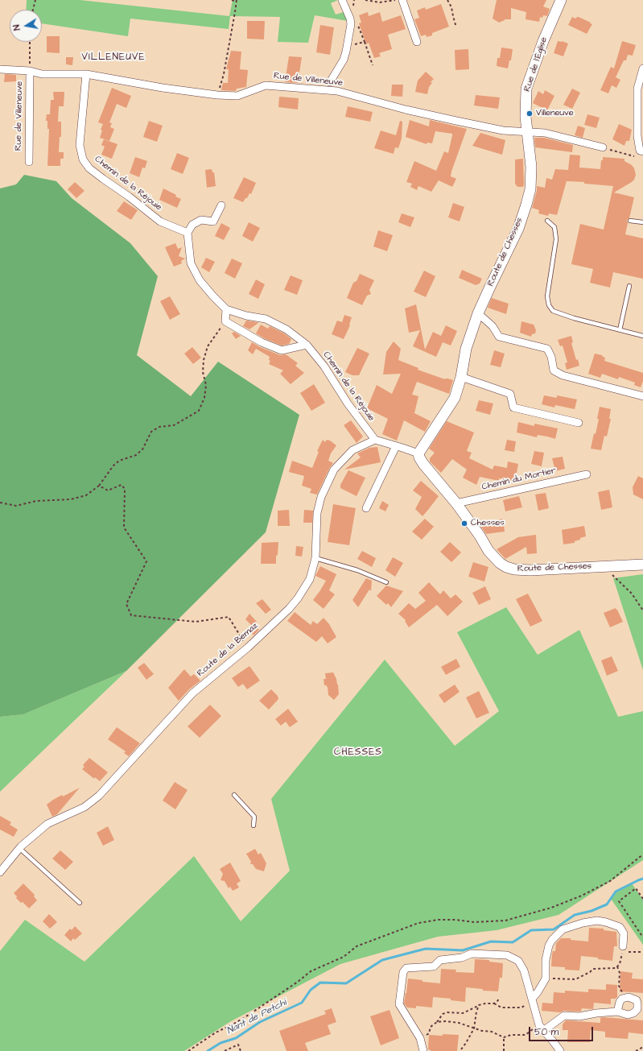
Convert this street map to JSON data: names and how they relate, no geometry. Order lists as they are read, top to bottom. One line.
{"streets":{"main road":["Rue de l'Église","Route de Chesses"],"street":["Rue de Villeneuve","Chemin de la Réjouie","Chemin du Mortier","Route de la Bemaz"]},"crossings":[["Rue de l'Église","Rue de Villeneuve"],["Rue de l'Église","Route de Chesses"],["Rue de Villeneuve","Chemin de la Réjouie"],["Rue de Villeneuve","Route de Chesses"],["Chemin de la Réjouie","Route de la Bemaz"],["Route de Chesses","Chemin du Mortier"]],"districts":["VILLENEUVE","CHESSES"],"water":["Nant de Petchi"],"places":["Villeneuve","Chesses"],"scale_bar":"50 m","north":"left"}
